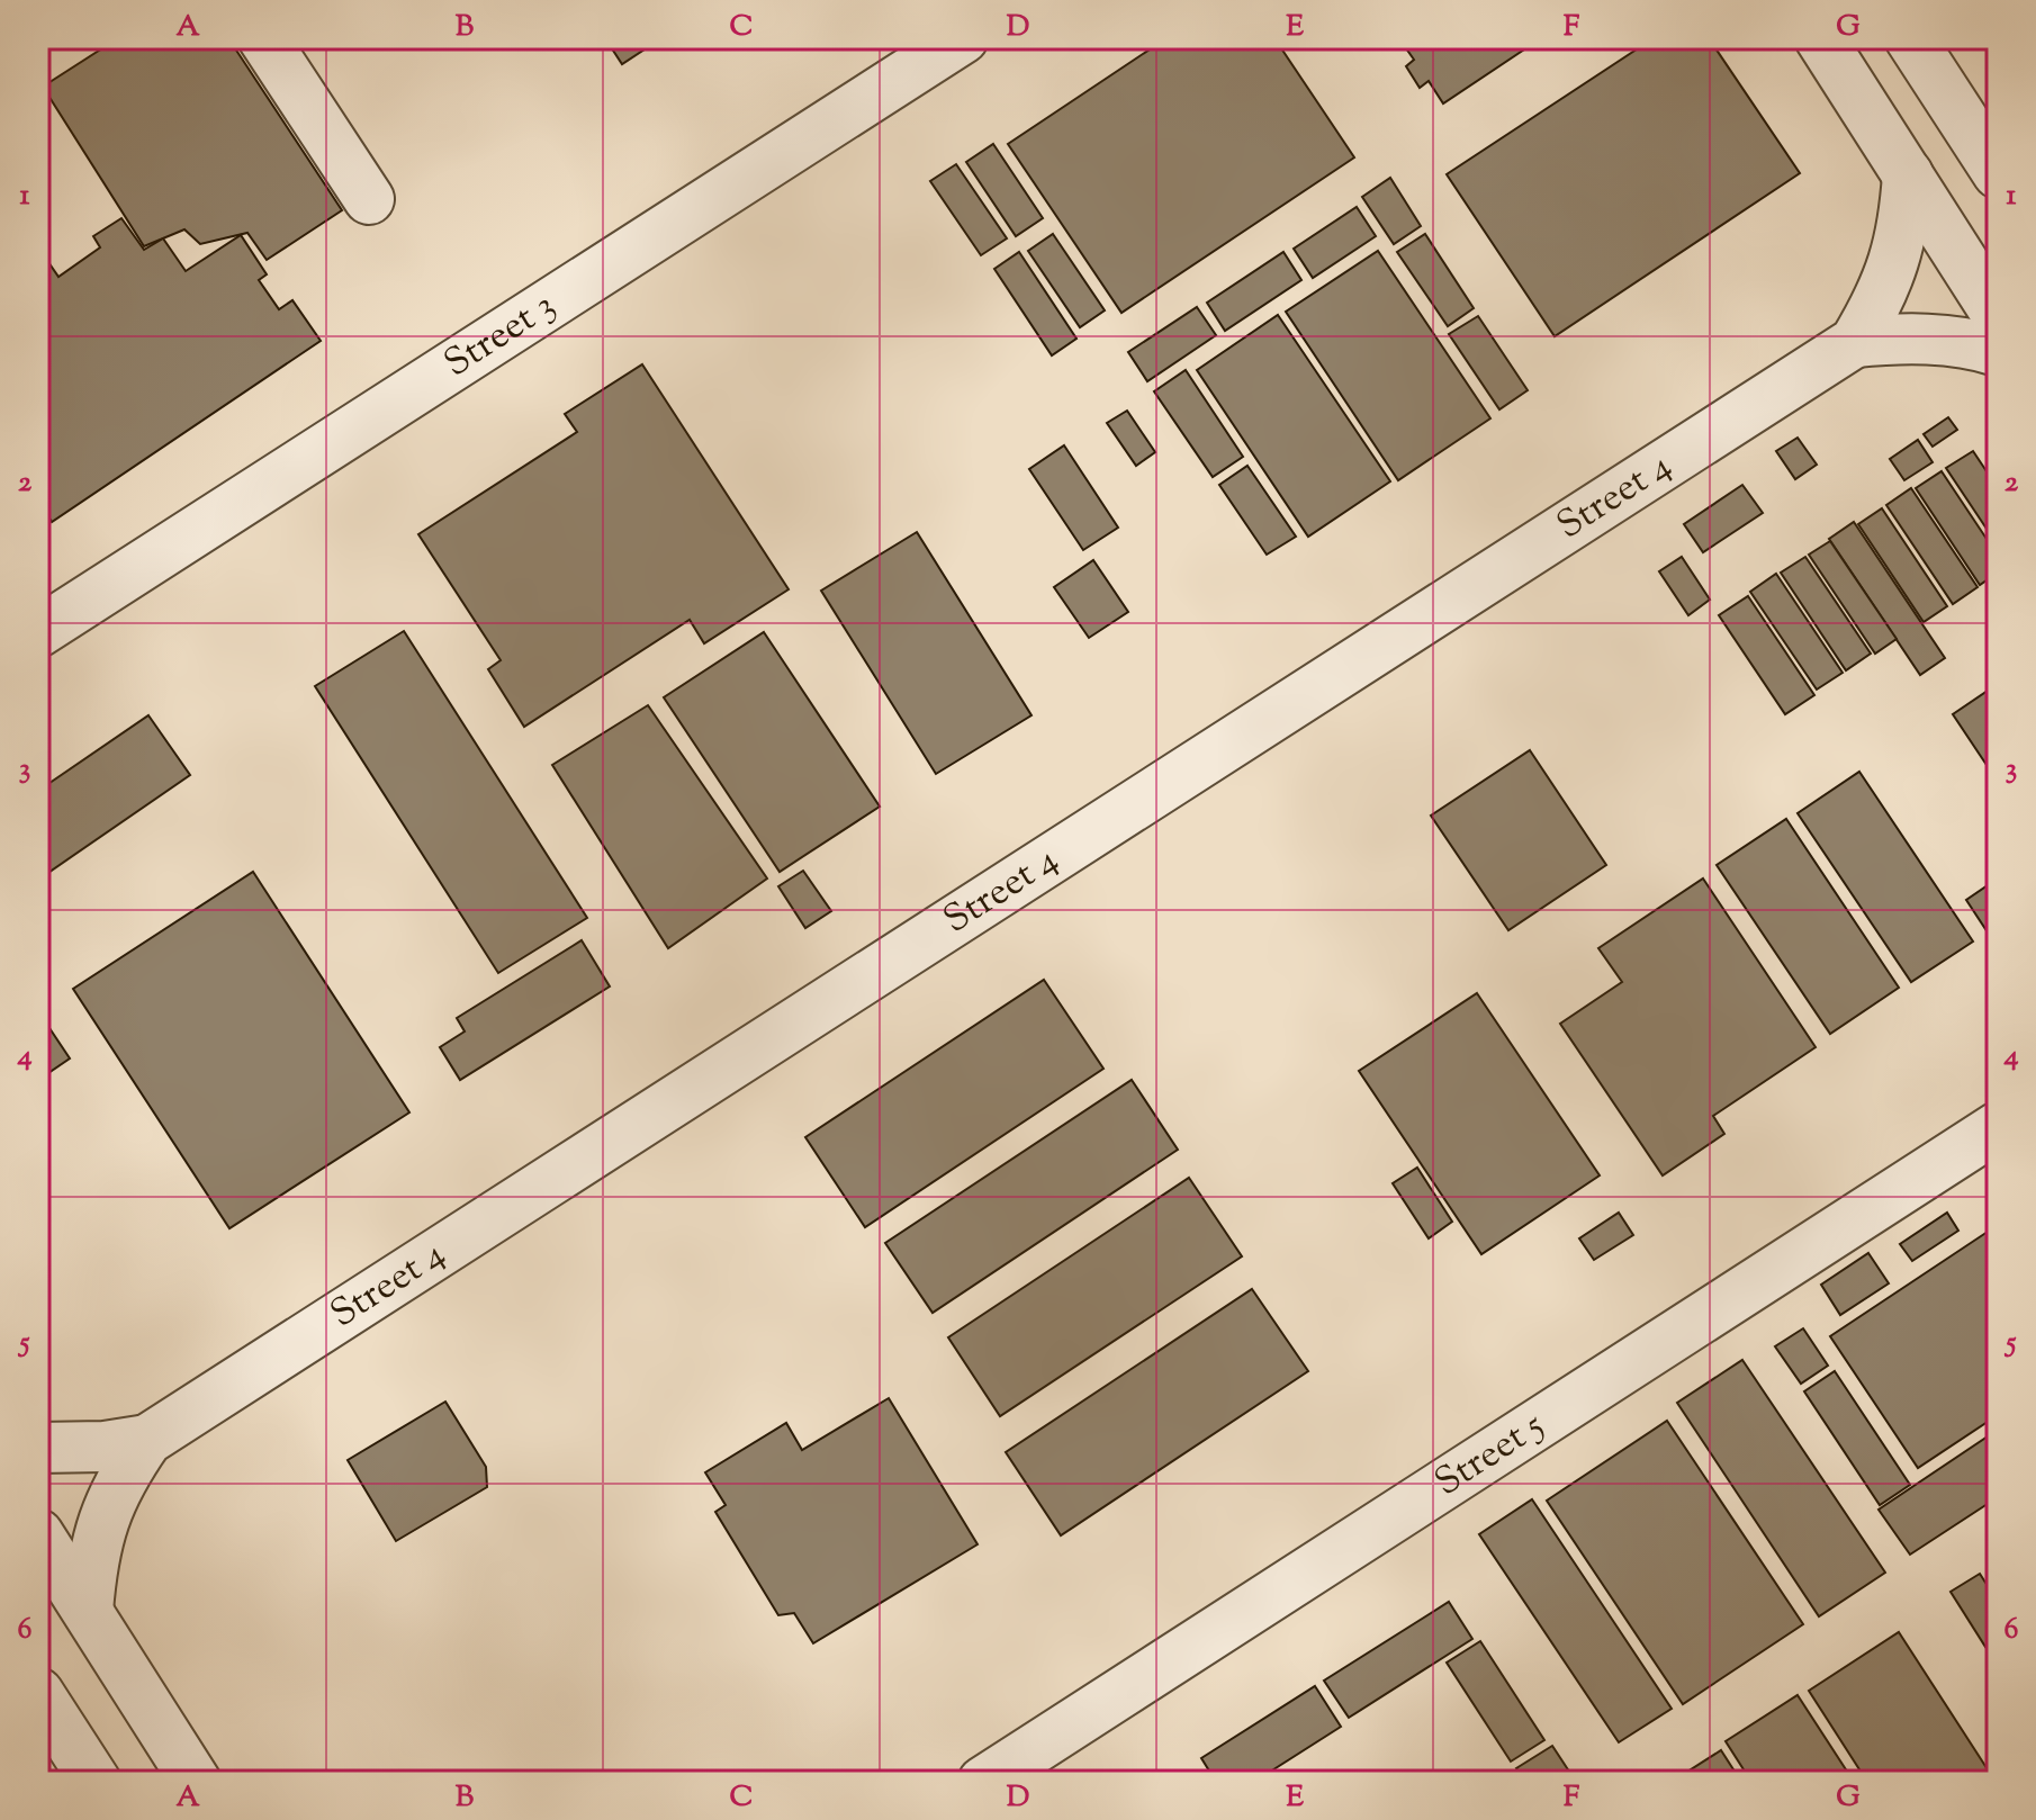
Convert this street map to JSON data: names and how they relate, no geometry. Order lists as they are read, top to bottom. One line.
{"streets":{"street":["Street 3","Street 4","Street 5"]},"grid":{"columns":["A","B","C","D","E","F","G"],"rows":["1","2","3","4","5","6"]}}
